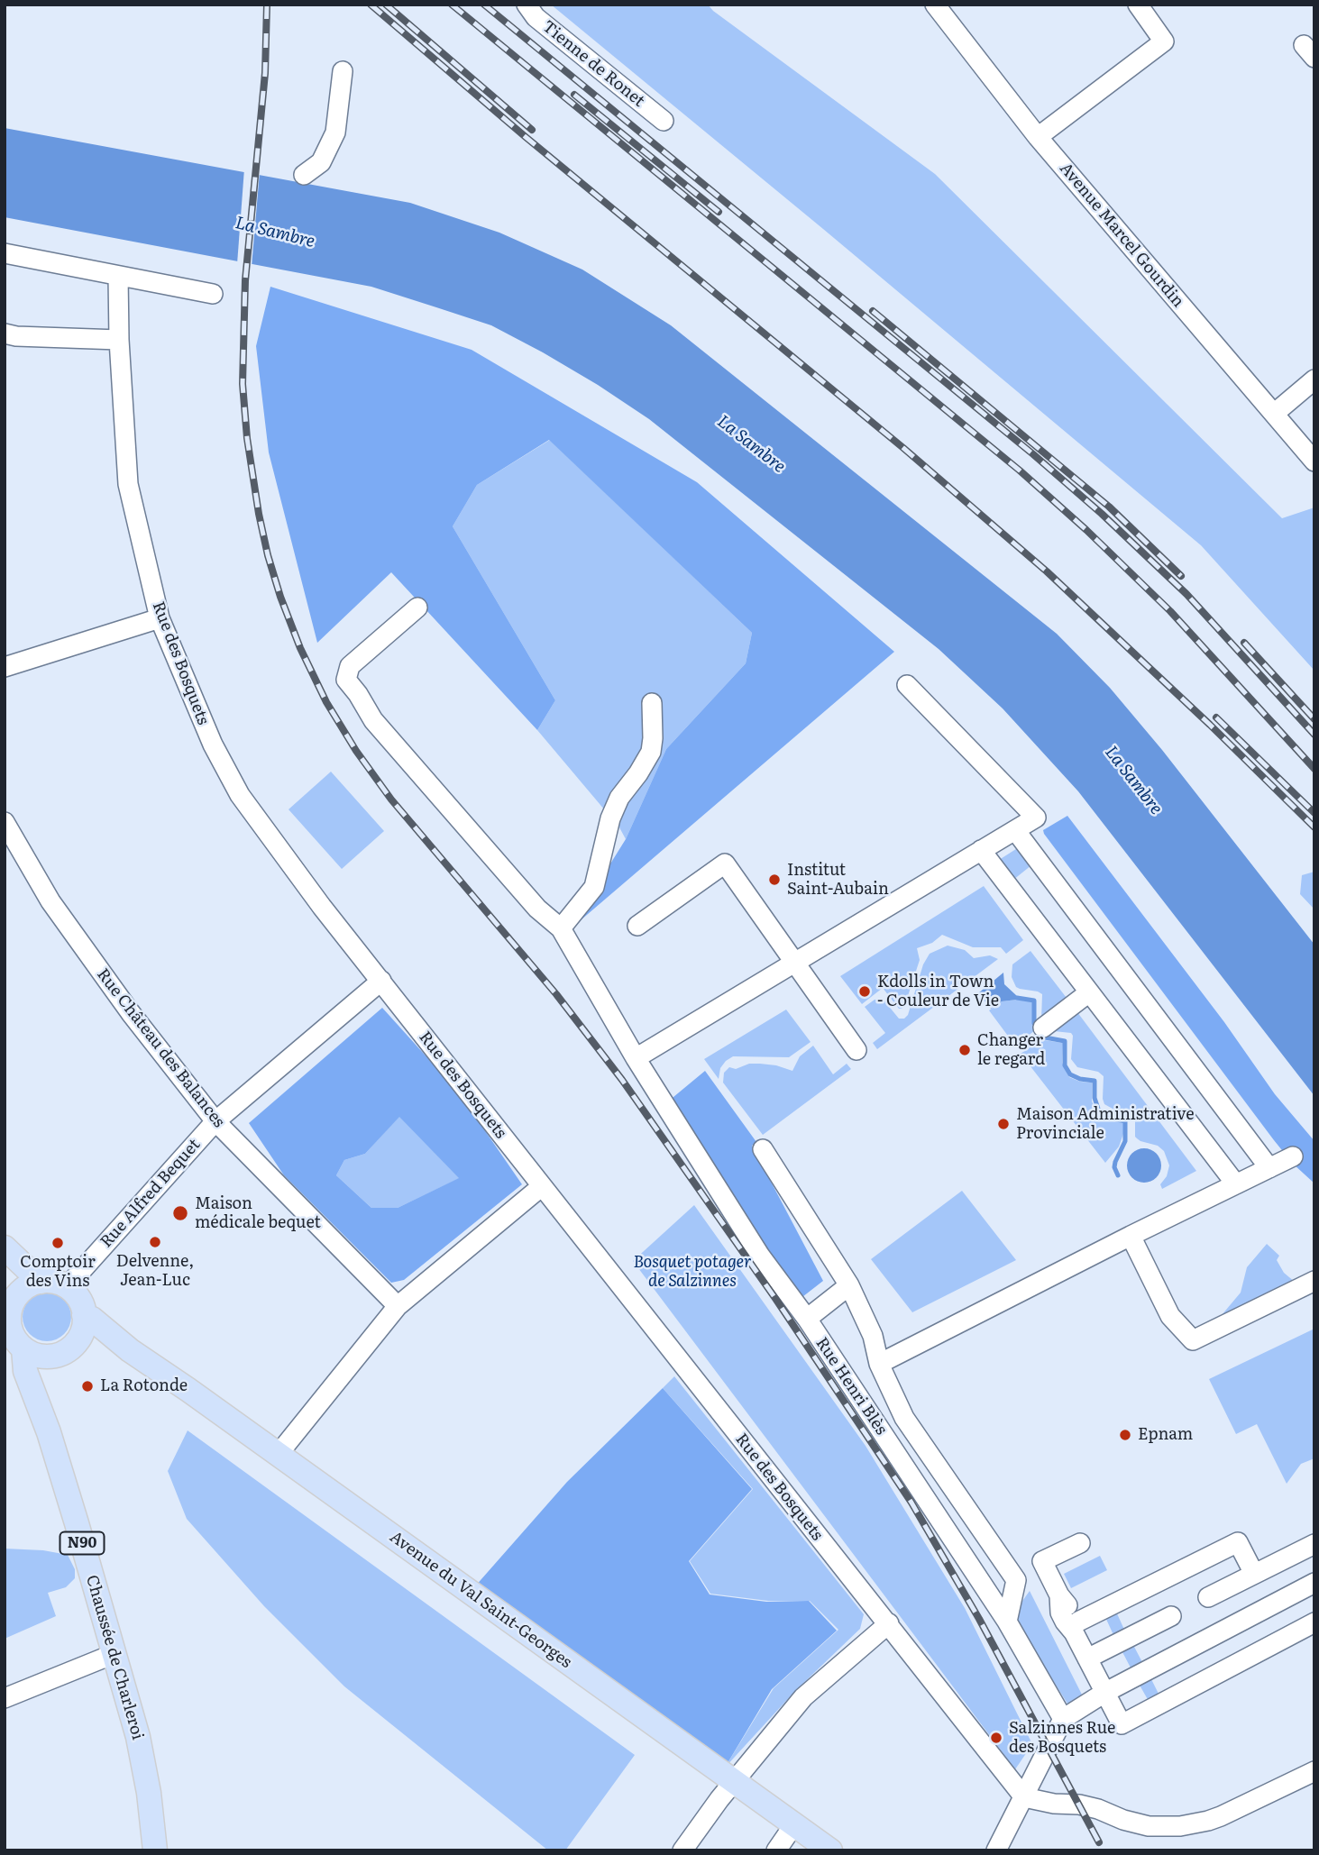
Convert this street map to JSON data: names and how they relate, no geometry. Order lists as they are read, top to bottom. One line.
{"streets":{"main road":["N90","Avenue du Val Saint-Georges","Chaussée de Charleroi"],"street":["Tienne de Ronet","Avenue Marcel Gourdin","Rue des Bosquets","Rue Château des Balances","Rue Alfred Bequet","Rue Henri Blès"]},"crossings":[["Rue des Bosquets","Rue Alfred Bequet"],["Rue Château des Balances","Rue Alfred Bequet"],["Rue Alfred Bequet","N90"],["Rue Alfred Bequet","Avenue du Val Saint-Georges"],["Rue Alfred Bequet","Chaussée de Charleroi"],["N90","Avenue du Val Saint-Georges"],["N90","Chaussée de Charleroi"],["Avenue du Val Saint-Georges","Chaussée de Charleroi"]],"water":["La Sambre"],"parks":["Bosquet potager de Salzinnes"],"places":["Institut Saint-Aubain","Kdolls in Town - Couleur de Vie","Changer le regard","Maison Administrative Provinciale","Maison médicale bequet","Delvenne, Jean-Luc","Comptoir des Vins","La Rotonde","Epnam","Salzinnes Rue des Bosquets"]}
